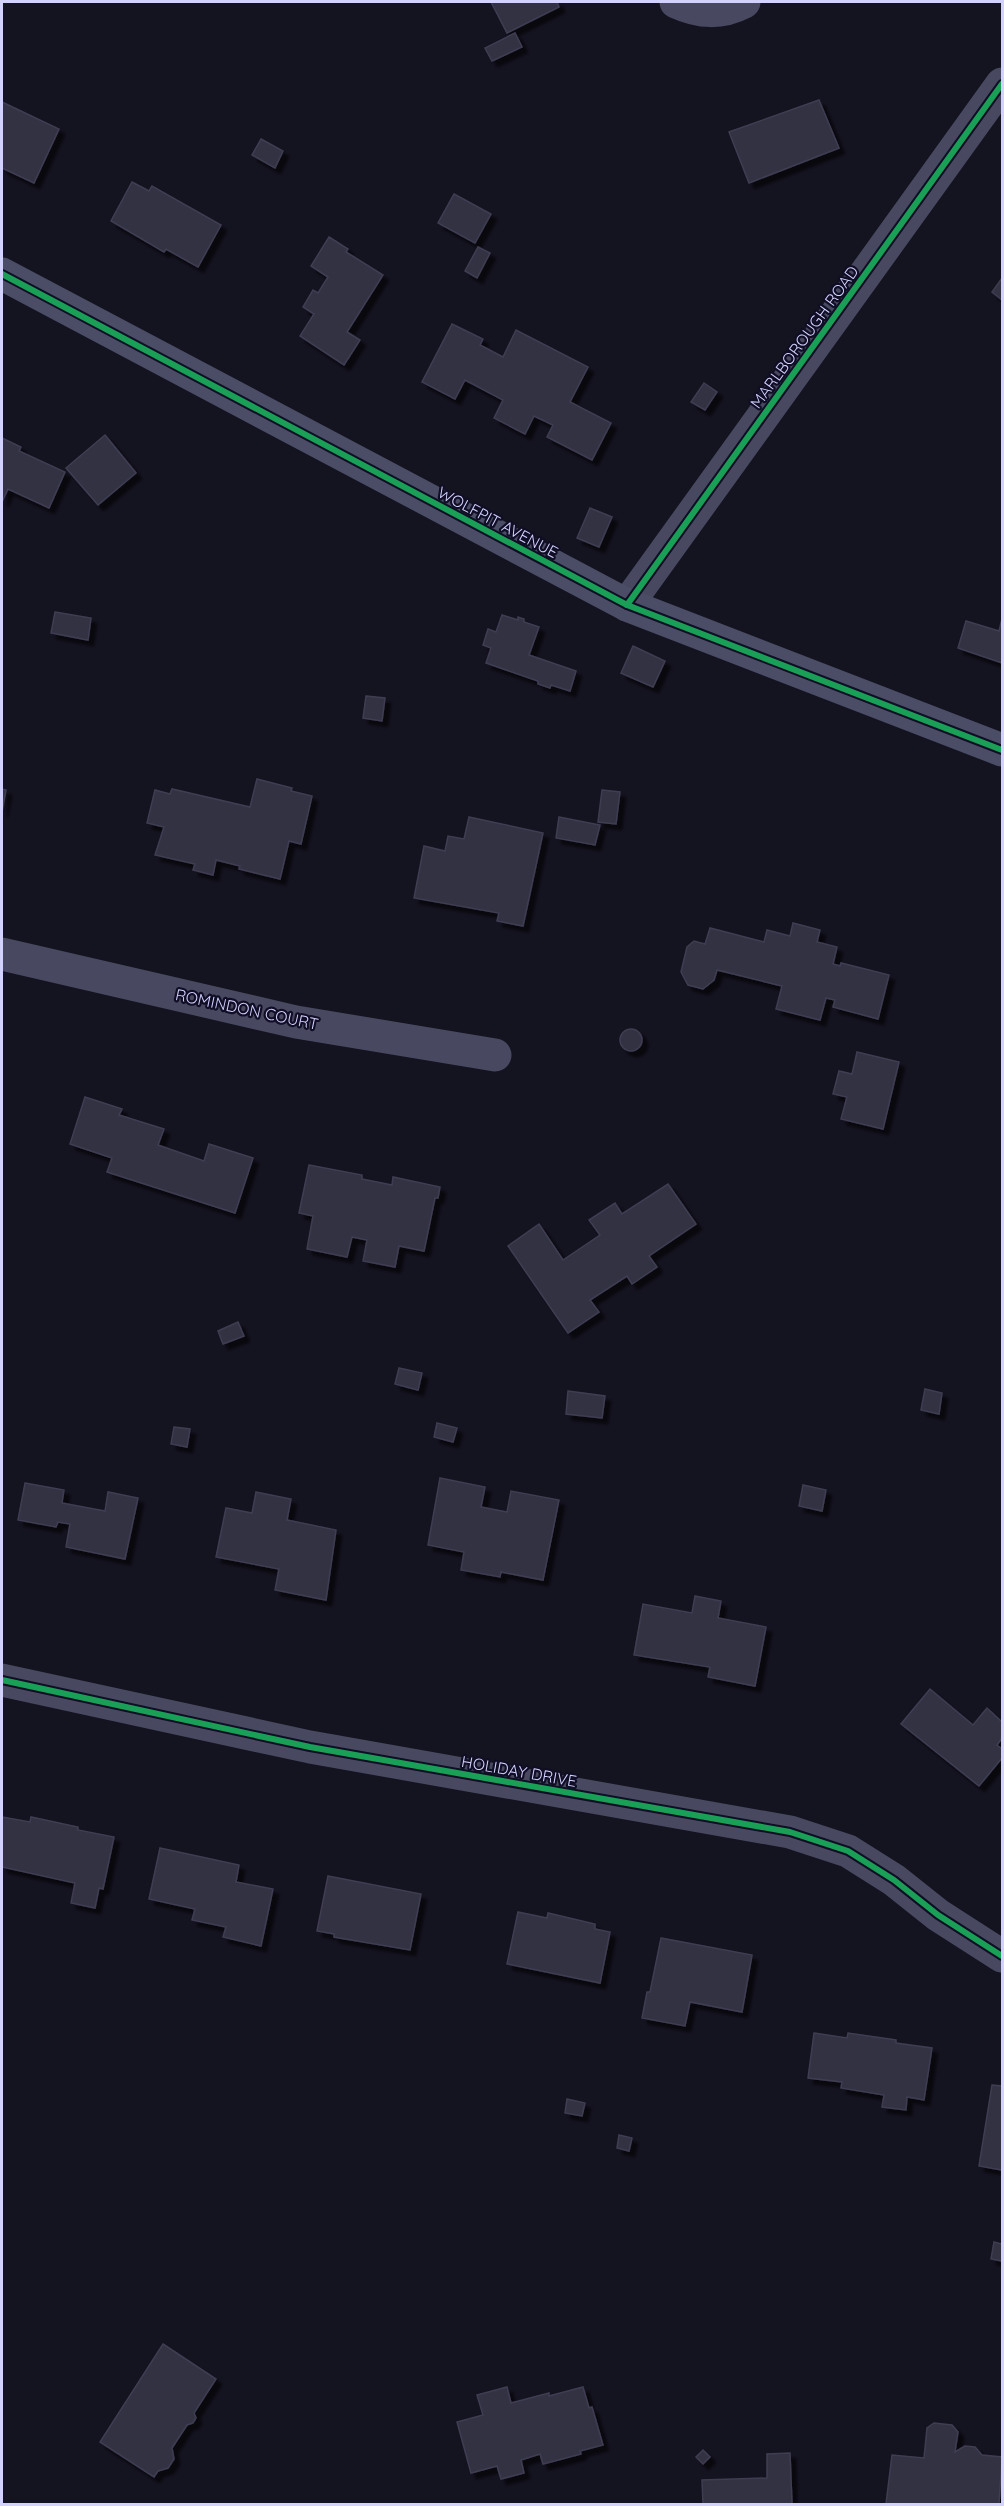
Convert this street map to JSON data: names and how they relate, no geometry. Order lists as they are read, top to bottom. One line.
{"streets":{"street":["MARLBOROUGH ROAD","WOLFPIT AVENUE","ROMINDON COURT","HOLIDAY DRIVE"]},"crossings":[["MARLBOROUGH ROAD","WOLFPIT AVENUE"]]}
